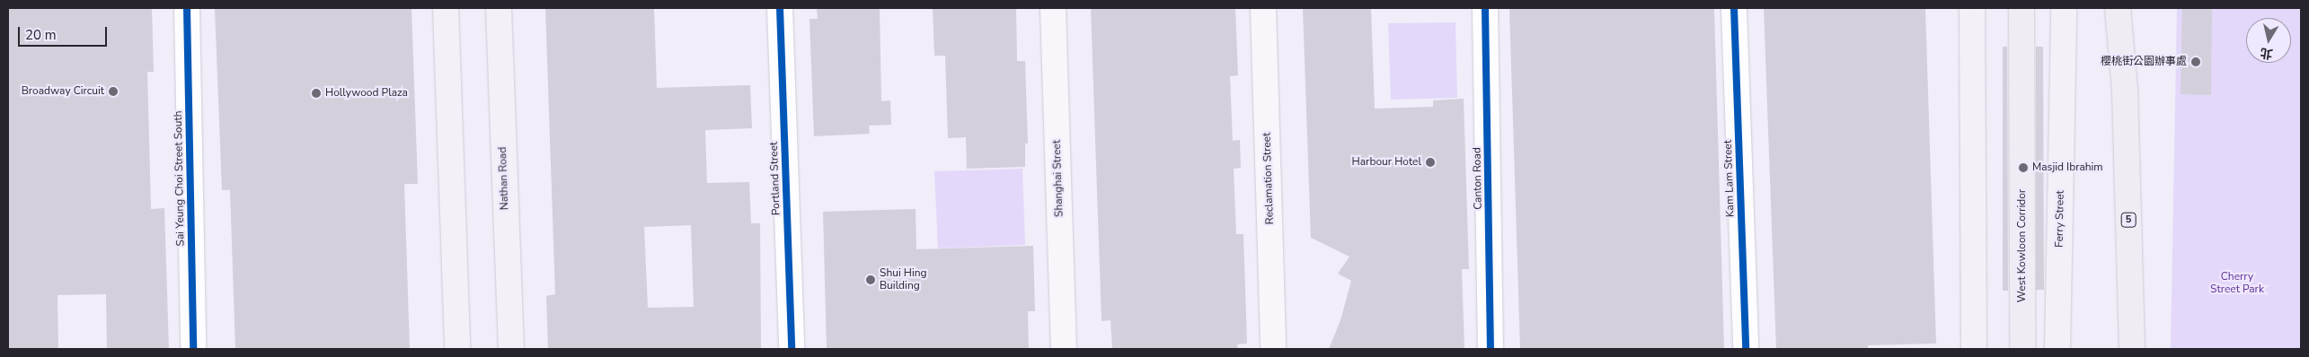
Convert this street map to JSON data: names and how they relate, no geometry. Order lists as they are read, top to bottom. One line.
{"streets":{"highway":["5","West Kowloon Corridor"],"main road":["Nathan Road","Shanghai Street","Reclamation Street","Ferry Street"],"street":["Sai Yeung Choi Street South","Portland Street","Canton Road","Kam Lam Street"]},"parks":["Cherry Street Park"],"places":["櫻桃街公園辦事處","Broadway Circuit","Hollywood Plaza","Harbour Hotel","Masjid Ibrahim","Shui Hing Building"],"scale_bar":"20 m","north":"bottom"}
